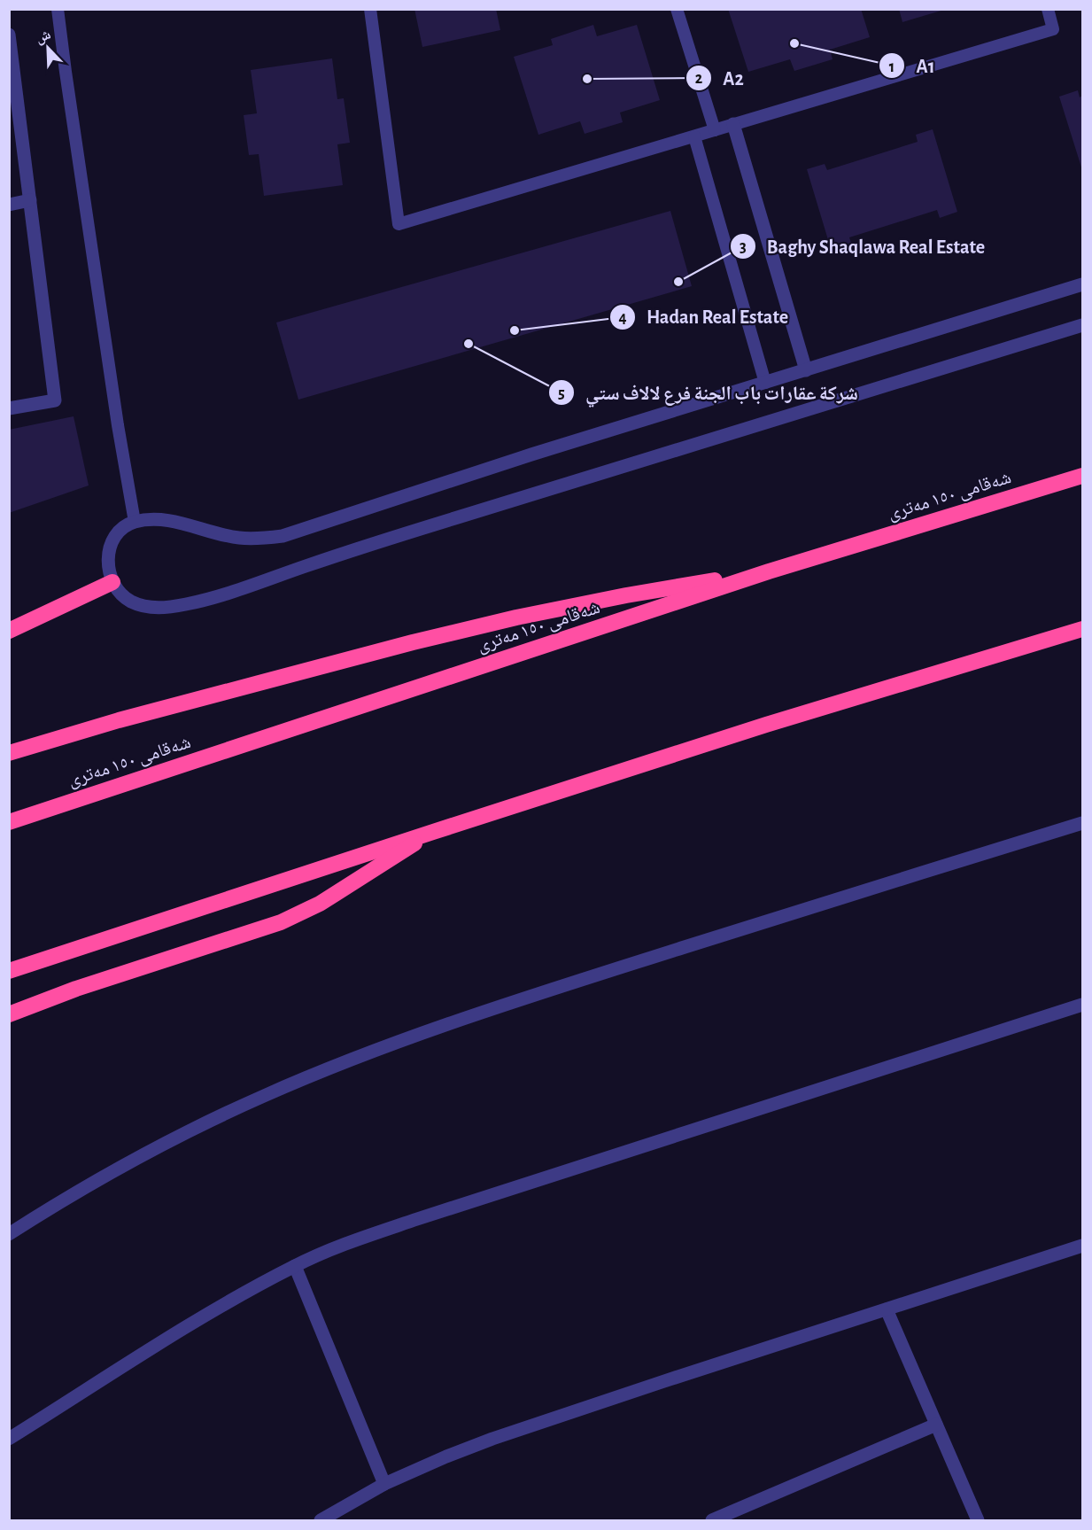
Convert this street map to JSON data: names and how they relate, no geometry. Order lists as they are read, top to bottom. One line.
{"streets":{"highway":["شەقامی ١٥٠ مەتری"]},"places":["A1","A2","Baghy Shaqlawa Real Estate","Hadan Real Estate","شركة عقارات باب الجنة فرع لالاف ستي"],"north":"top left"}
